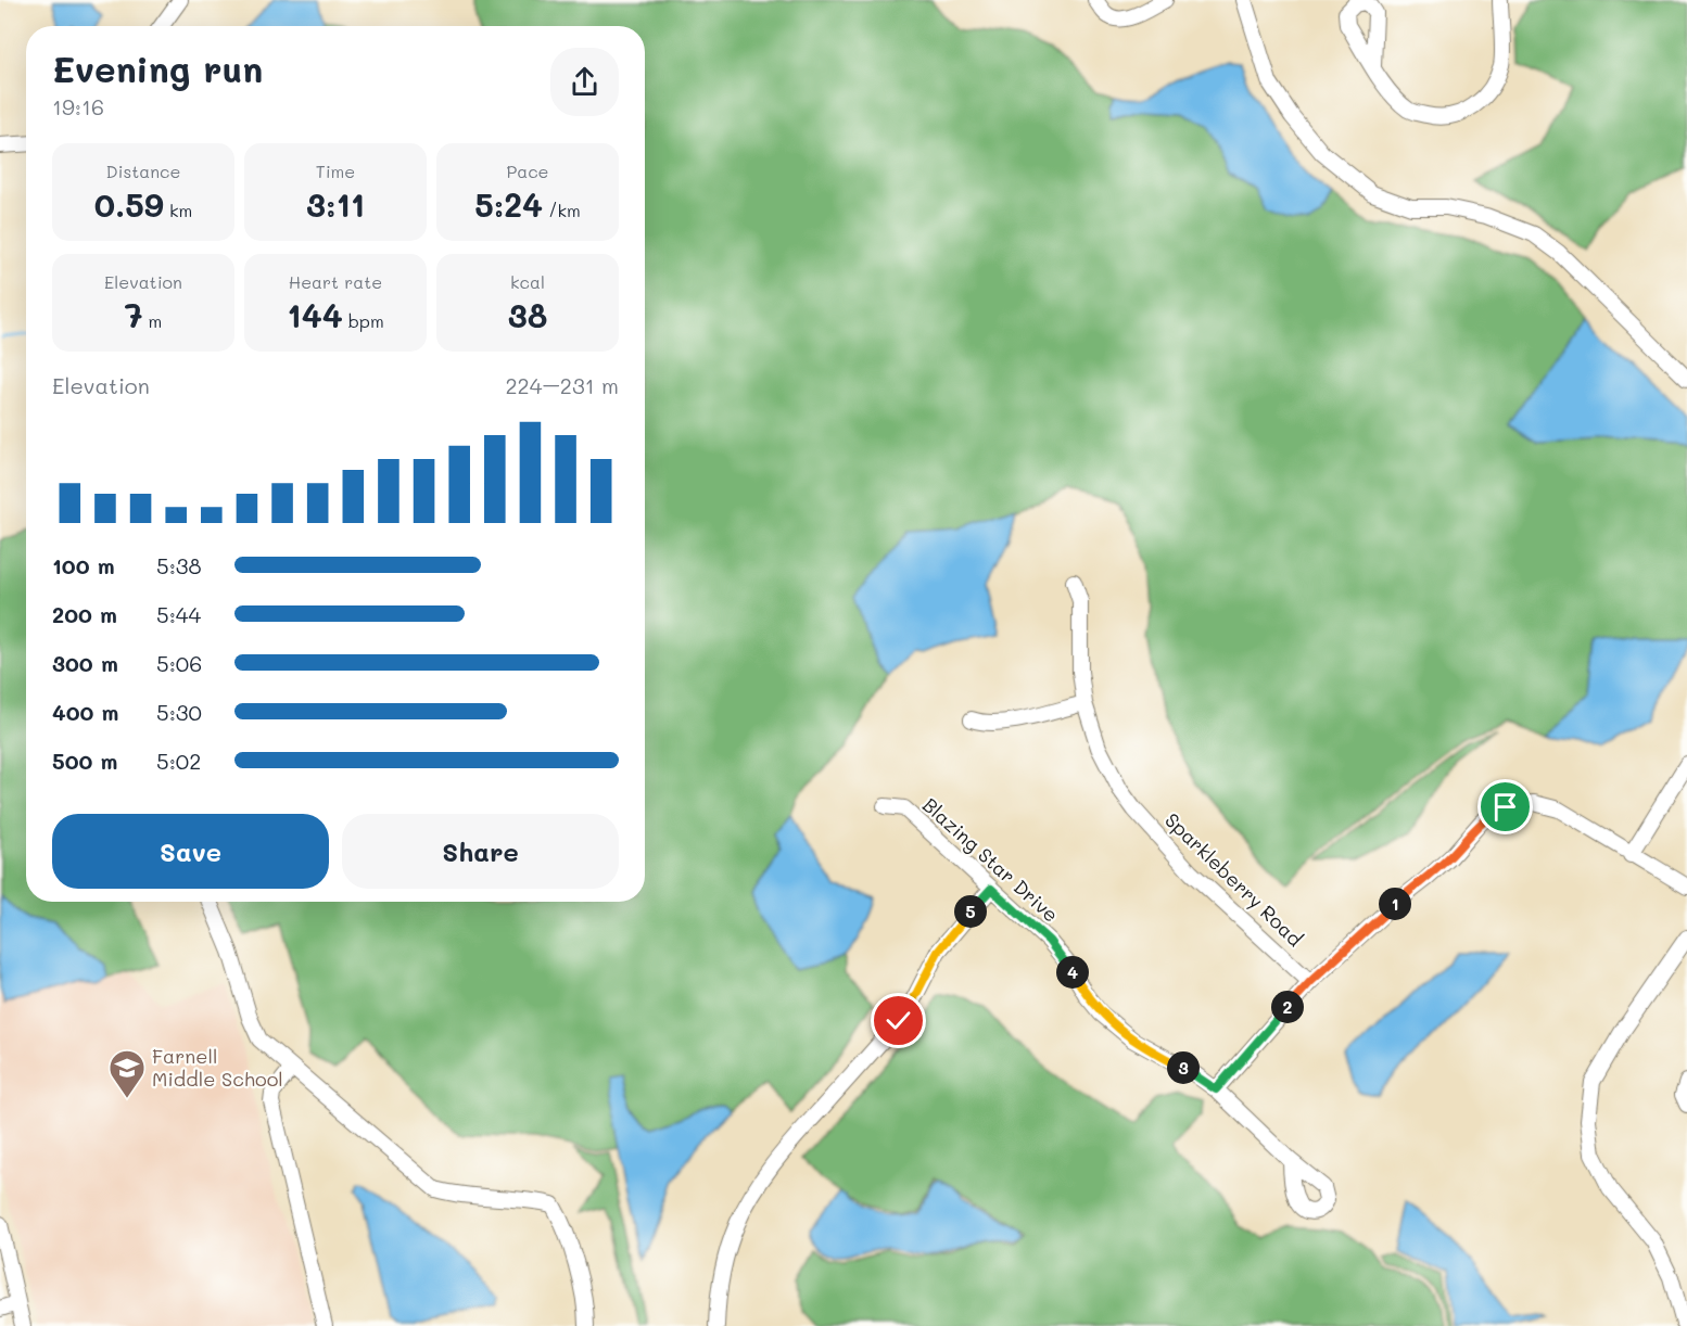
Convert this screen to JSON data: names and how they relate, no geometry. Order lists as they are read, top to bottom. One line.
{"streets":{"street":["Blazing Star Drive","Sparkleberry Road"]},"places":{"school or university":["Farnell Middle School"]},"page":{"heading":["Evening run","19:16"],"stats":[["Distance","0.59 km"],["Time","3:11"],["Pace","5:24 /km"],["Elevation","7 m"],["Heart rate","144 bpm"],["kcal","38"]],"chart":["Elevation","224–231 m"],"list":[{"name":"100 m","note":"5:38"},{"name":"200 m","note":"5:44"},{"name":"300 m","note":"5:06"},{"name":"400 m","note":"5:30"},{"name":"500 m","note":"5:02"}],"buttons":["Save","Share"],"pins":["1","5","4","2","3"]}}
